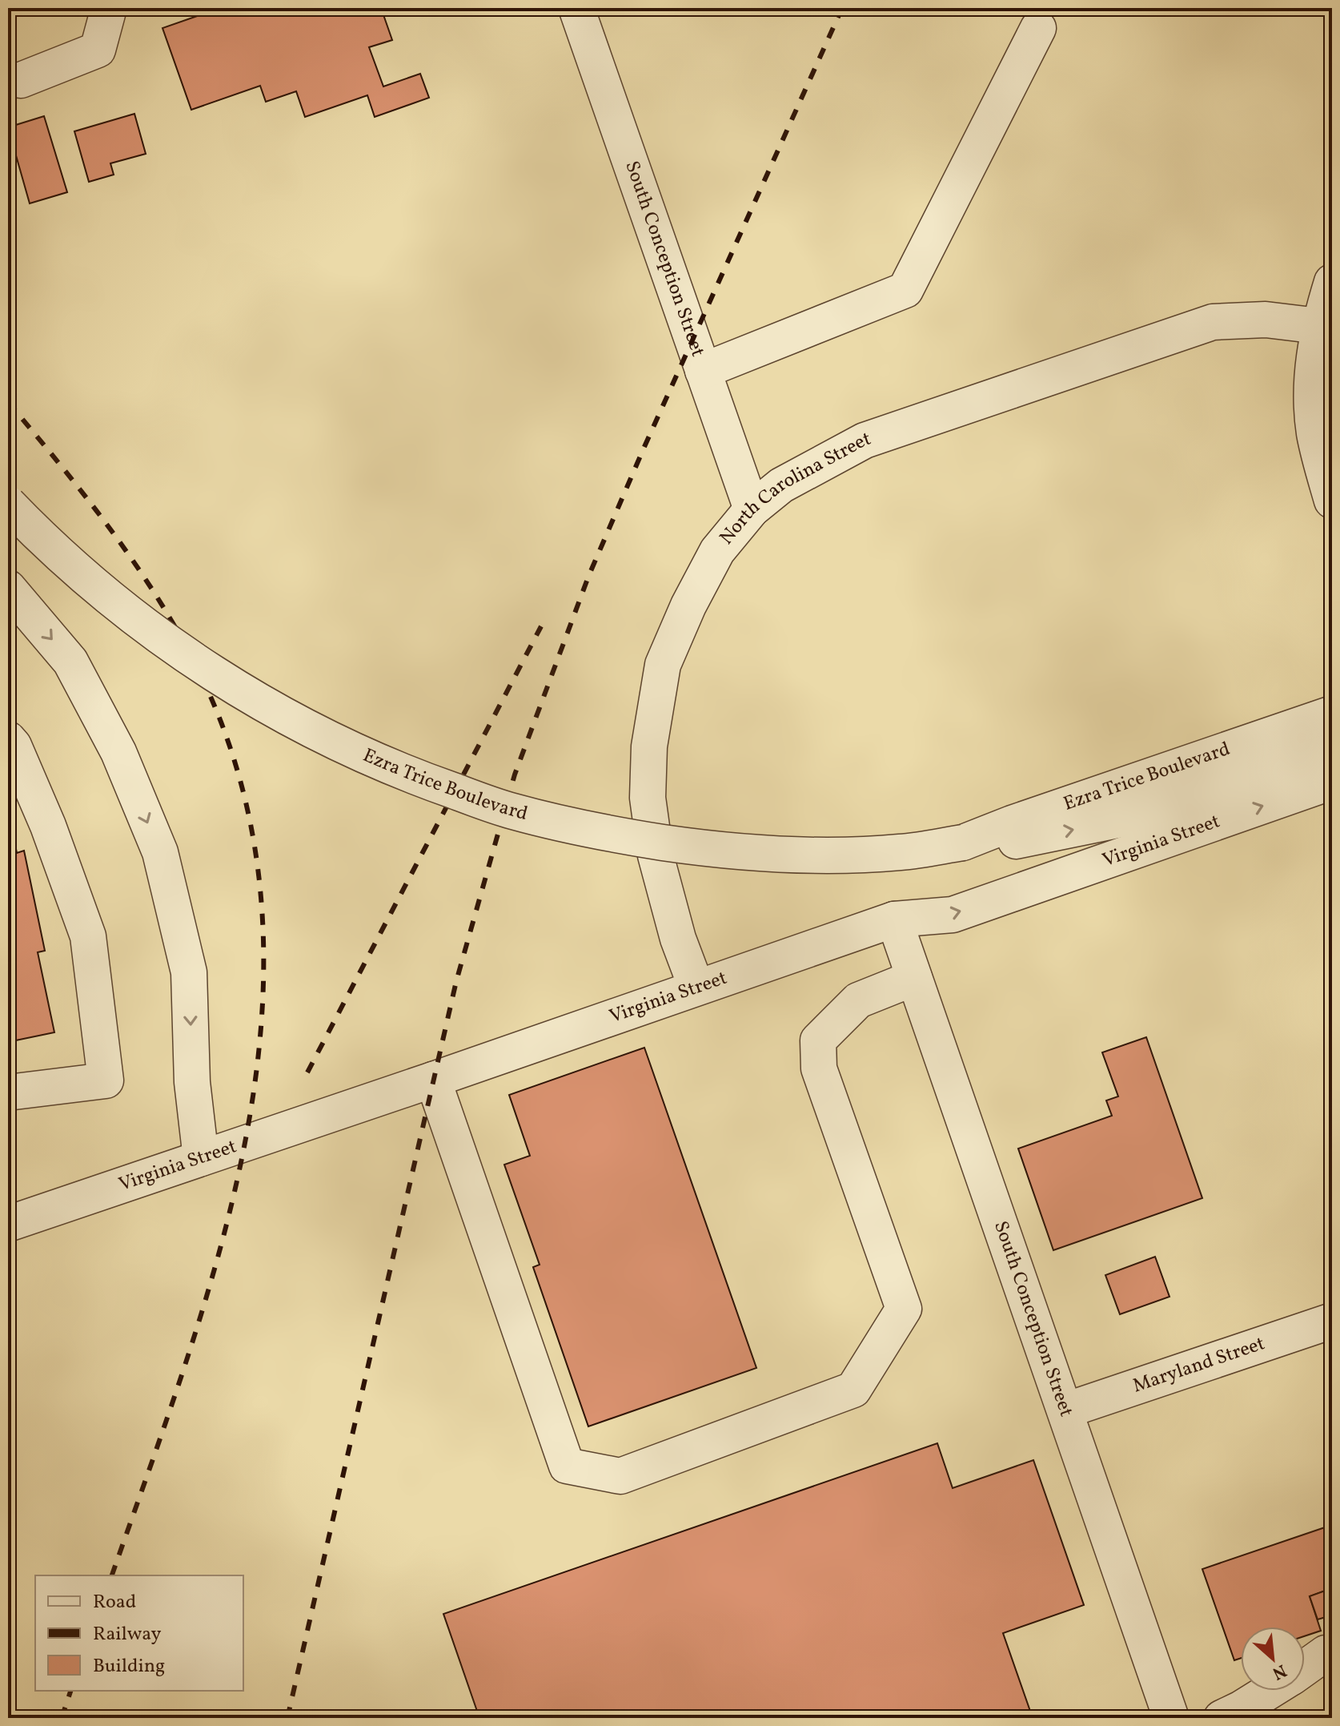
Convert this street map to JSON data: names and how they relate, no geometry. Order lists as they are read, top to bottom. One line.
{"streets":{"street":["South Conception Street","North Carolina Street","Ezra Trice Boulevard","Virginia Street","Maryland Street"]},"crossings":[["South Conception Street","North Carolina Street"],["South Conception Street","Virginia Street"],["South Conception Street","Maryland Street"],["North Carolina Street","Virginia Street"]],"legend":["Road","Railway","Building"],"north":"bottom right"}
